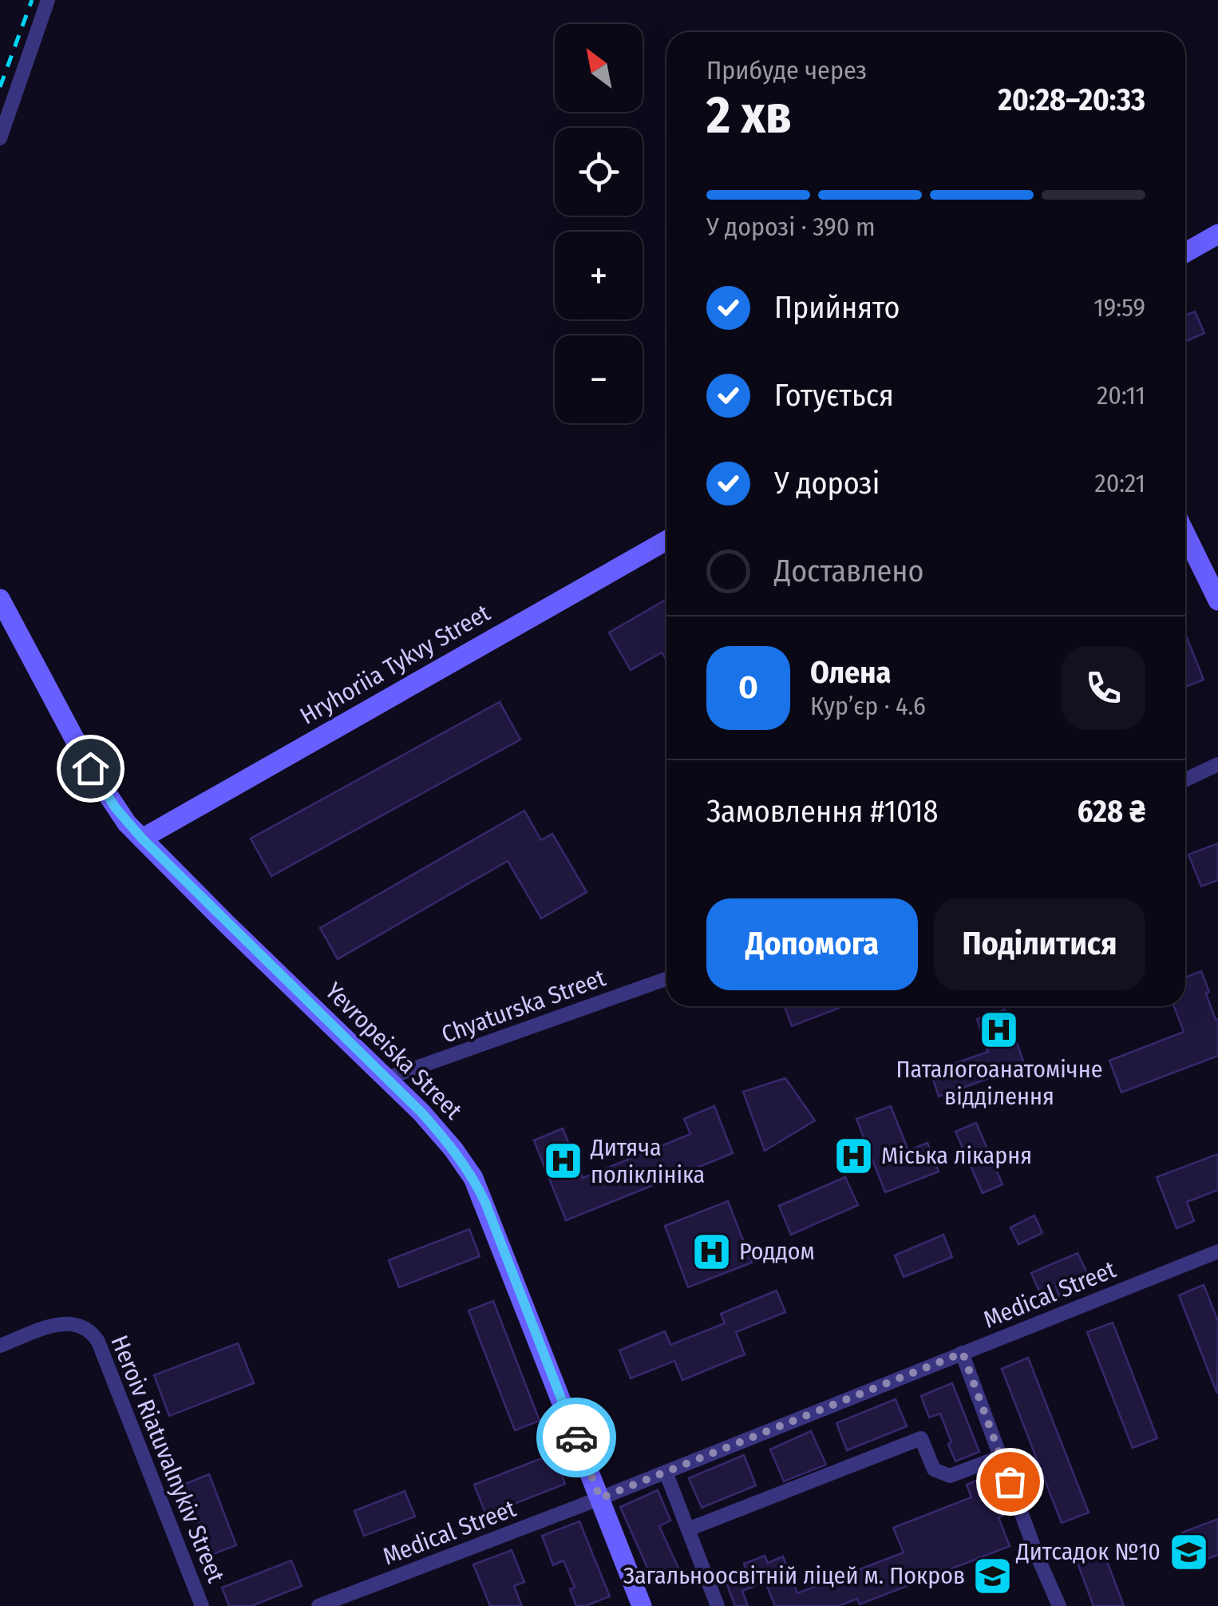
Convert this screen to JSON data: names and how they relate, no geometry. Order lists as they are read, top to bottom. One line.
{"streets":{"street":["Hryhoriia Tykvy Street","Chyaturska Street","Yevropeiska Street","Medical Street","Heroiv Riatuvalnykiv Street"]},"crossings":[["Hryhoriia Tykvy Street","Yevropeiska Street"],["Chyaturska Street","Yevropeiska Street"],["Yevropeiska Street","Medical Street"]],"places":{"hospital":["Паталогоанатомічне відділення","Мiська лiкарня","Дитяча поліклініка","Роддом"],"school or university":["Дитсадок №10","Загальноосвітній ліцей м. Покров"]},"north":"top left","page":{"map_buttons":["+","−"],"heading":["2 хв","Прибуде через","20:28–20:33"],"panel":["Олена","Кур’єр · 4.6","Замовлення #1018","628 ₴"],"bar":"У дорозі · 390 m","list":[["Прийнято","19:59"],["Готується","20:11"],["У дорозі","20:21"],"Доставлено"],"round":"О","buttons":["Допомога","Поділитися"]}}
